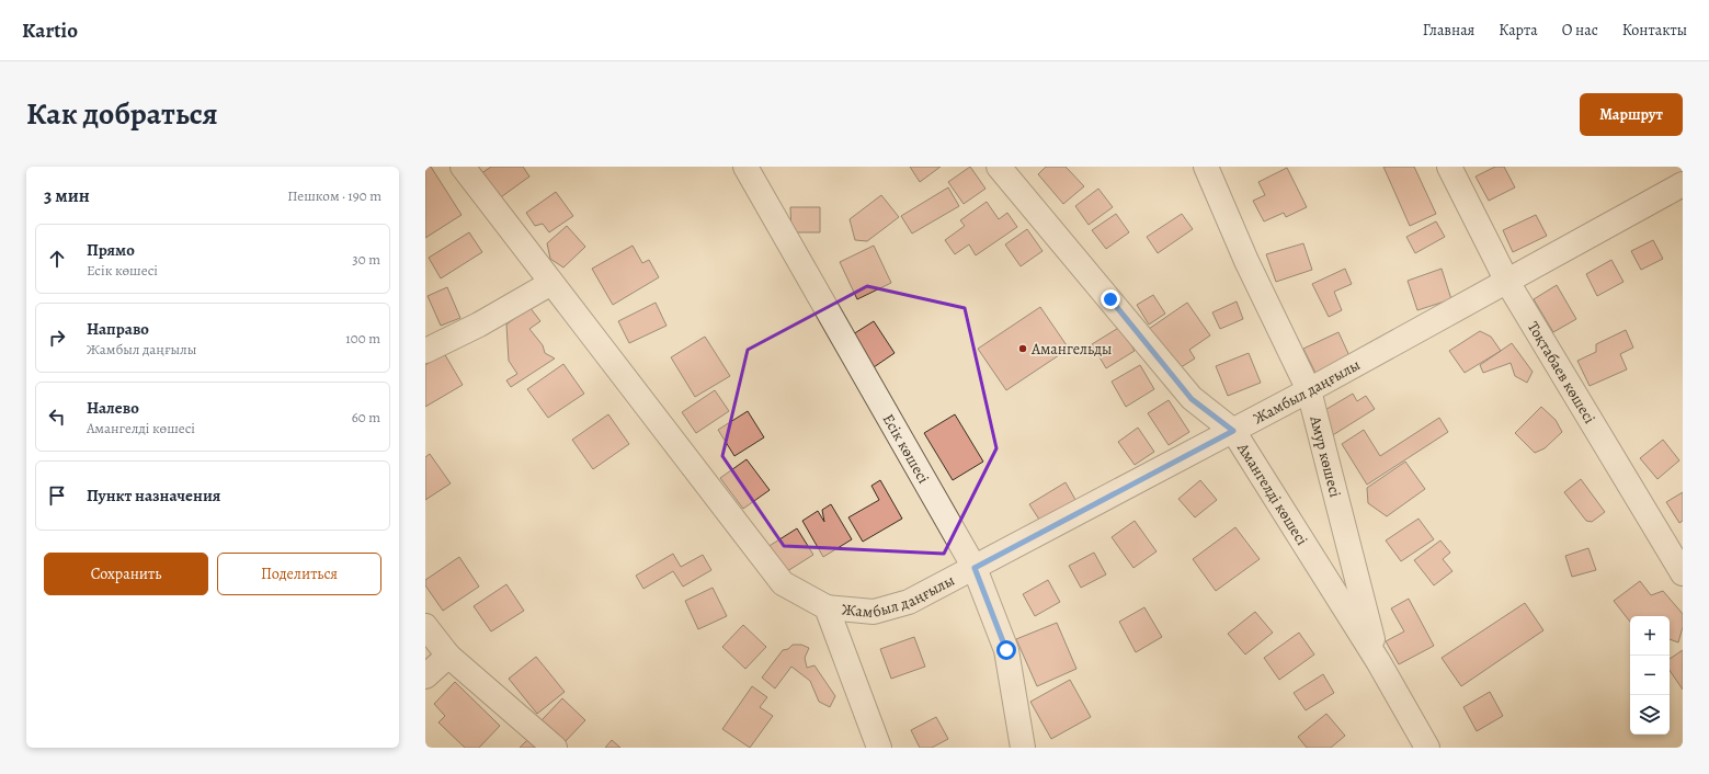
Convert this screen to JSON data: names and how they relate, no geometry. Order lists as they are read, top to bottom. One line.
{"streets":{"street":["Тоқтабаев көшесі","Жамбыл даңғылы","Есік көшесі","Амур көшесі","Амангелді көшесі"]},"crossings":[["Тоқтабаев көшесі","Жамбыл даңғылы"],["Жамбыл даңғылы","Есік көшесі"],["Жамбыл даңғылы","Амур көшесі"],["Жамбыл даңғылы","Амангелді көшесі"],["Амур көшесі","Амангелді көшесі"]],"places":["Амангельды"],"page":{"header":"Kartio","nav":["Главная","Карта","О нас","Контакты"],"title":"Как добраться","buttons":["Маршрут",["Сохранить","Поделиться"]],"heading":["3 мин","Пешком · 190 m"],"list":[["Прямо","Есік көшесі","30 m"],["Направо","Жамбыл даңғылы","100 m"],["Налево","Амангелді көшесі","60 m"],"Пункт назначения"],"map_buttons":["+","−"]}}
